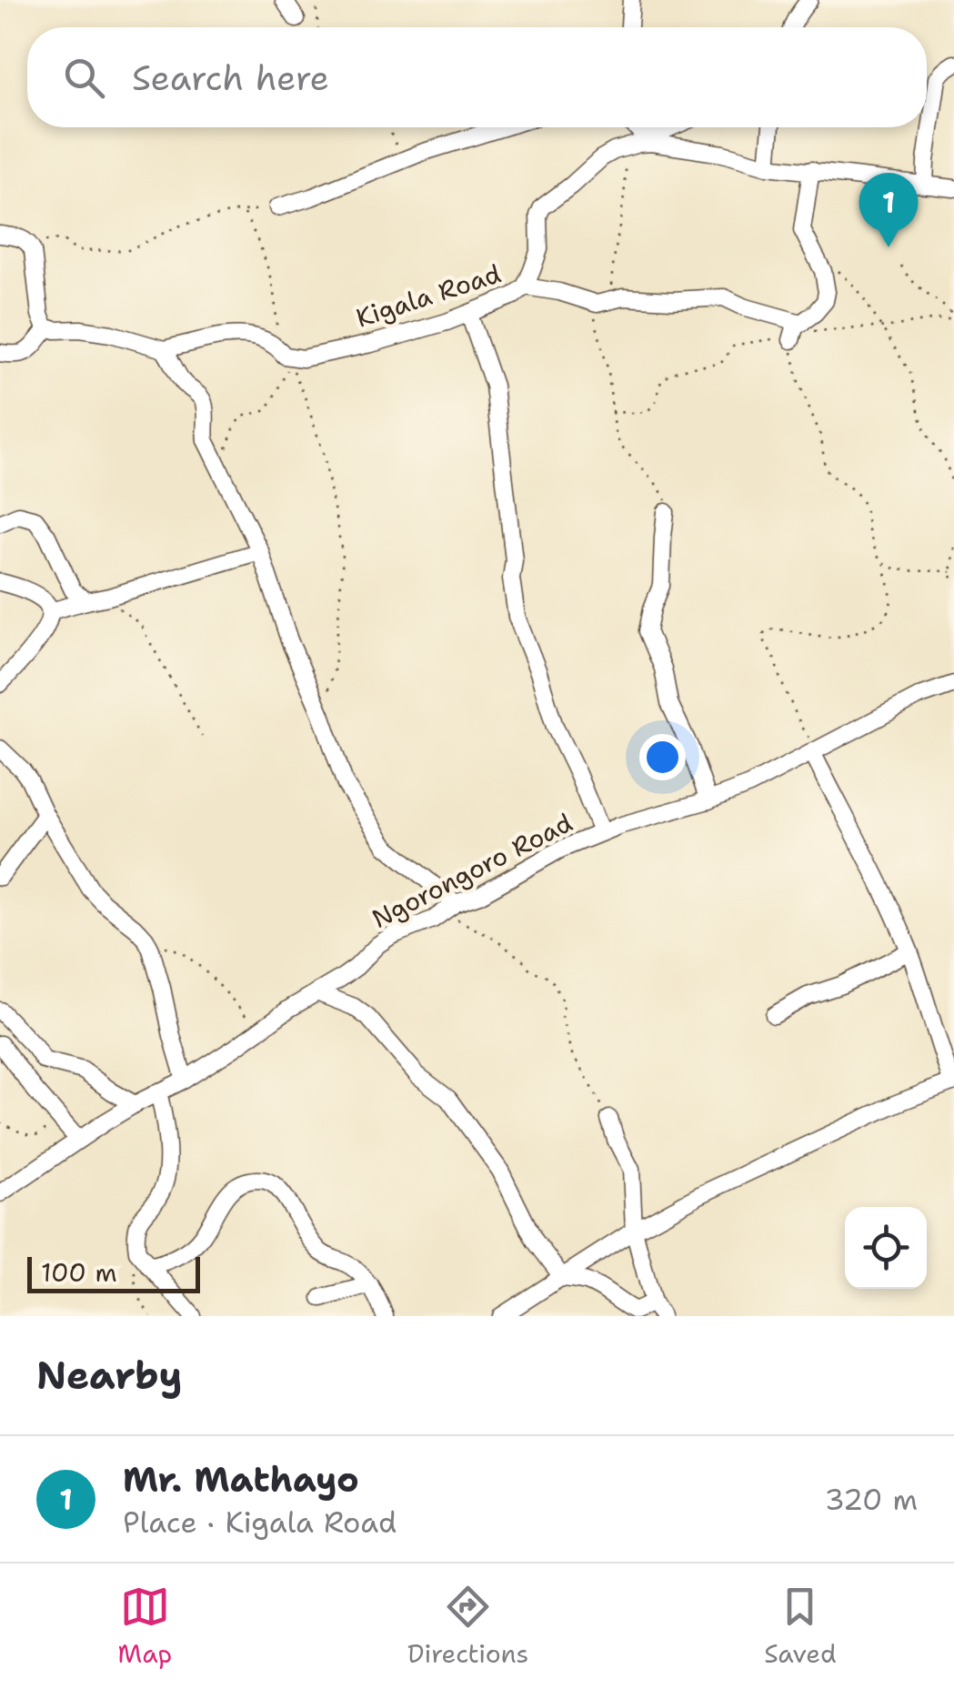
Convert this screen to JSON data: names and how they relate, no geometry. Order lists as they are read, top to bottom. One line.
{"streets":{"street":["Kigala Road","Ngorongoro Road"]},"scale_bar":"100 m","page":{"search":"Search here","pins":"1","scale":"100 m","heading":"Nearby","list":[{"mark":"1","name":"Mr. Mathayo","note":"Place · Kigala Road","value":"320 m"}],"nav":["Map","Directions","Saved"]}}
